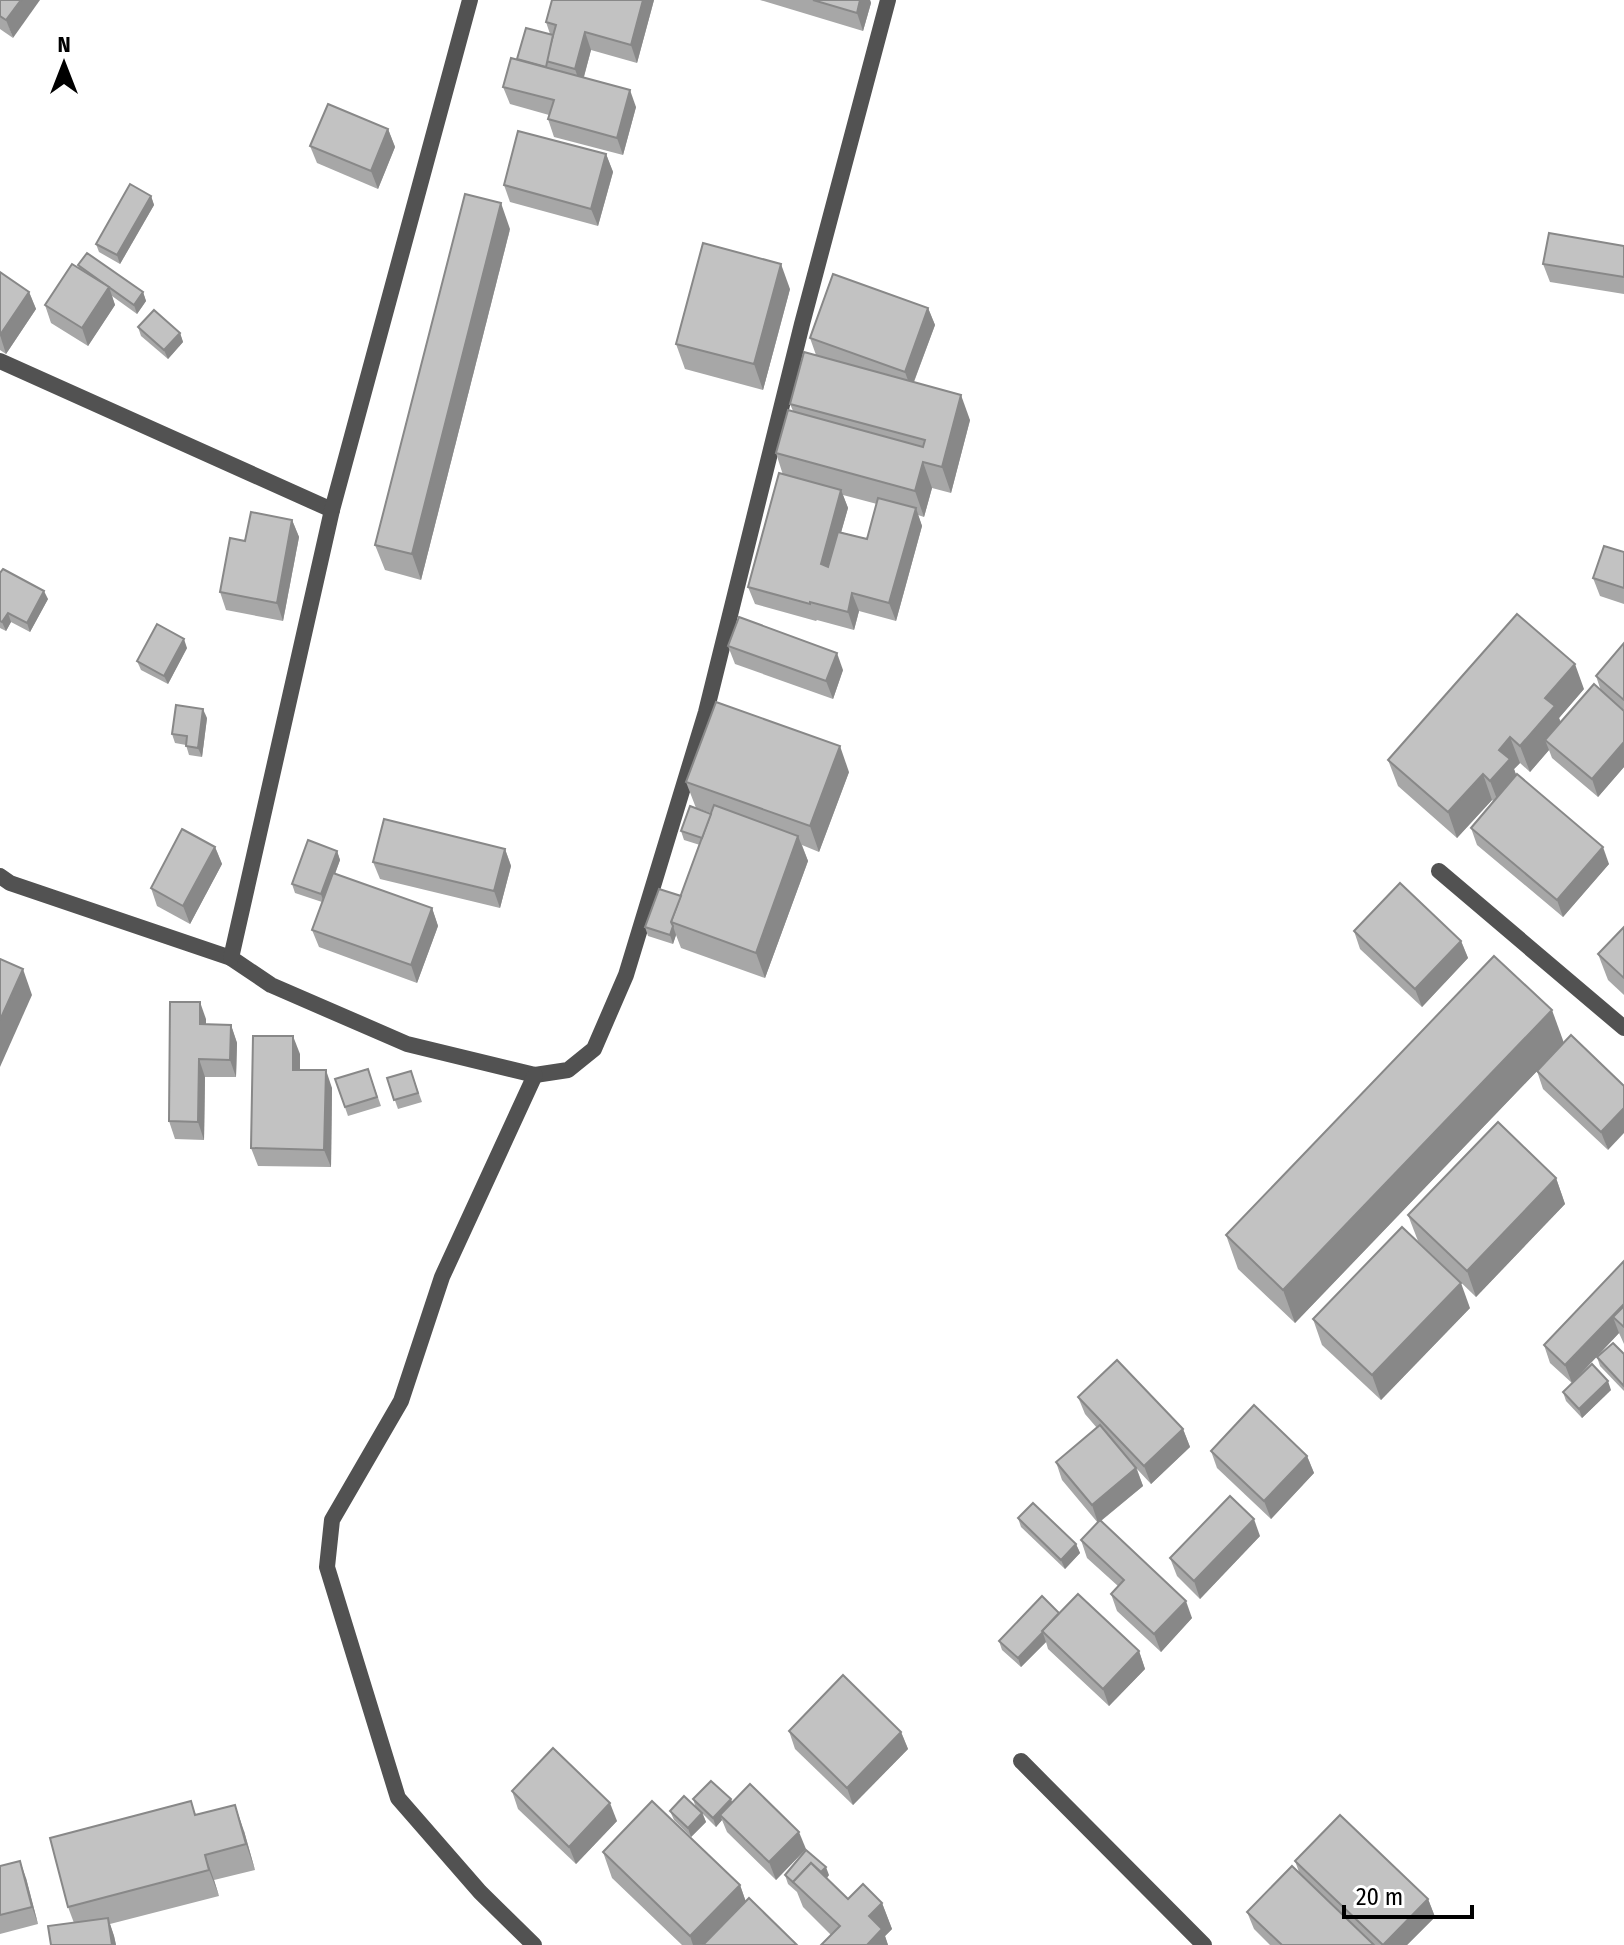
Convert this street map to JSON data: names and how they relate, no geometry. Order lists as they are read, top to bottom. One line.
{"scale_bar":"20 m","north":"top"}
